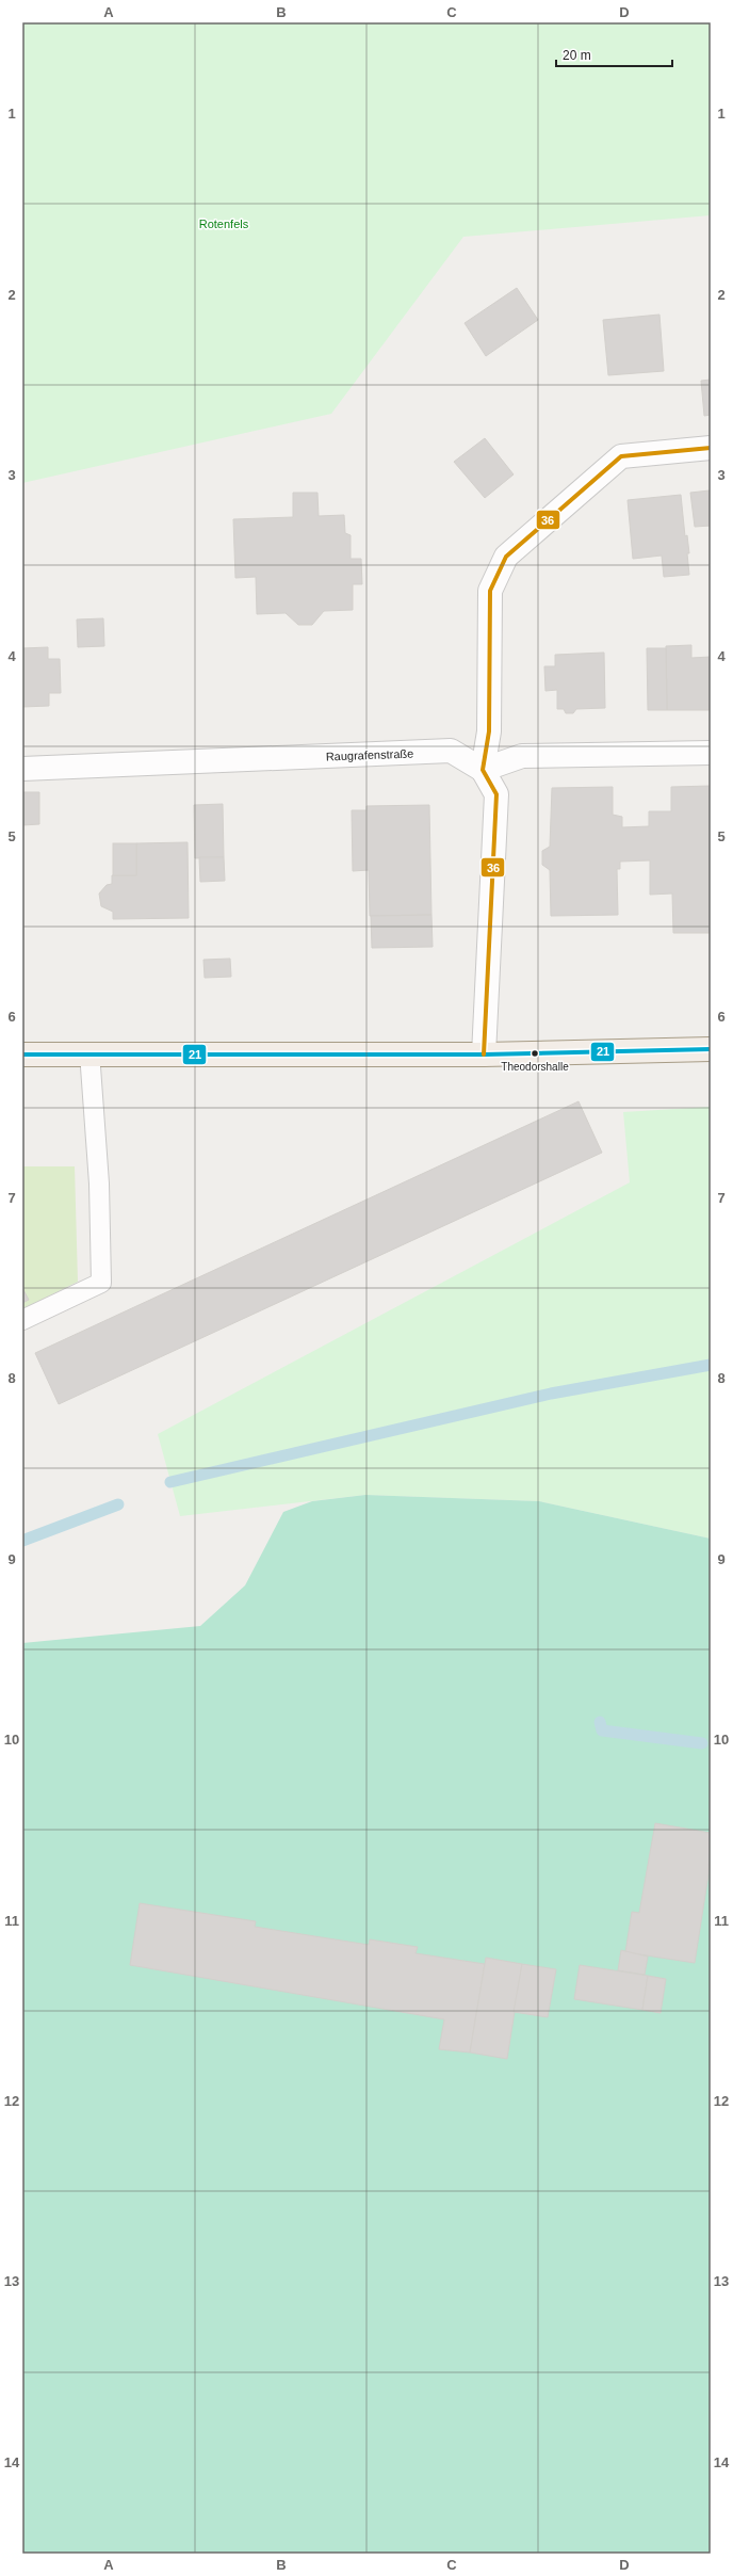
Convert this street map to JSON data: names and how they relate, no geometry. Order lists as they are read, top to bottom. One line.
{"streets":{"street":["Raugrafenstraße"]},"parks":["Rotenfels"],"places":["Theodorshalle"],"lines":["transit line 36","transit line 21"],"scale_bar":"20 m","grid":{"columns":["A","B","C","D"],"rows":["1","2","3","4","5","6","7","8","9","10","11","12","13","14"]}}
